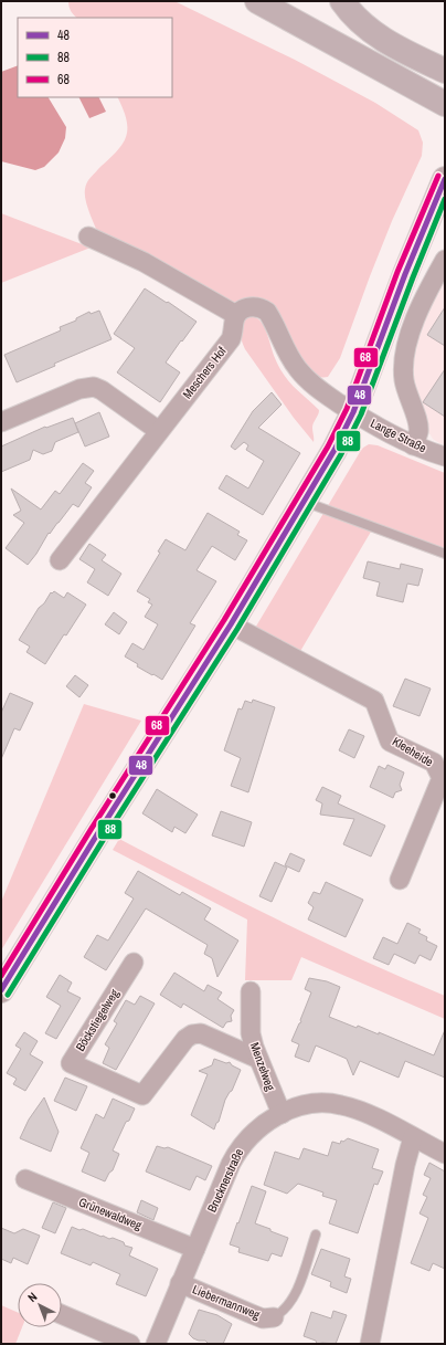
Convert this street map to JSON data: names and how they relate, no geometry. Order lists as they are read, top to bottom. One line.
{"streets":{"street":["Meschers Hof","Lange Straße","Kleeheide","Böckstiegelweg","Menzelweg","Brucknerstraße","Grünewaldweg","Liebermannweg"]},"crossings":[["Böckstiegelweg","Menzelweg"],["Menzelweg","Brucknerstraße"],["Brucknerstraße","Grünewaldweg"],["Brucknerstraße","Liebermannweg"]],"lines":["transit line 68","transit line 48","transit line 88"],"legend":["48","88","68"],"north":"top left"}
